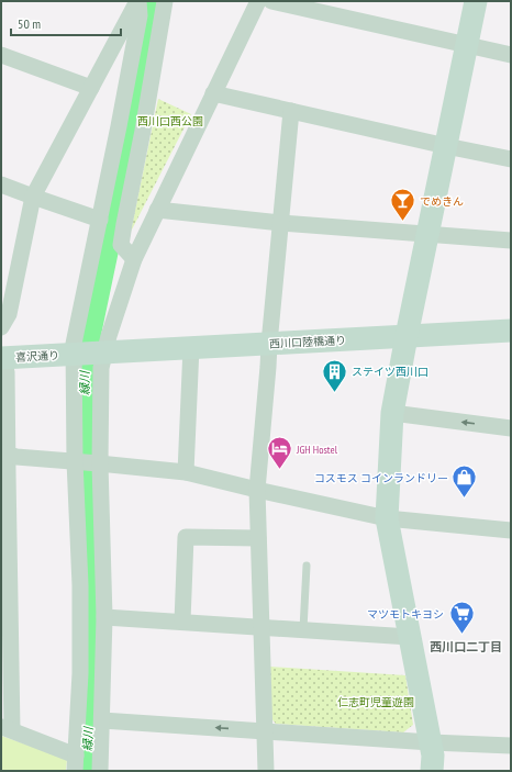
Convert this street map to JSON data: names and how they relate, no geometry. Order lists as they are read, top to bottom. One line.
{"streets":{"street":["西川口陸橋通り","喜沢通り"]},"crossings":[["西川口陸橋通り","喜沢通り"]],"districts":["西川口二丁目"],"water":["緑川"],"parks":["西川口西公園","仁志町児童遊園"],"places":{"bar":["でめきん"],"building":["ステイツ西川口"],"hotel":["JGH Hostel"],"shop":["コスモス コインランドリー"],"supermarket":["マツモトキヨシ"]},"scale_bar":"50 m"}
